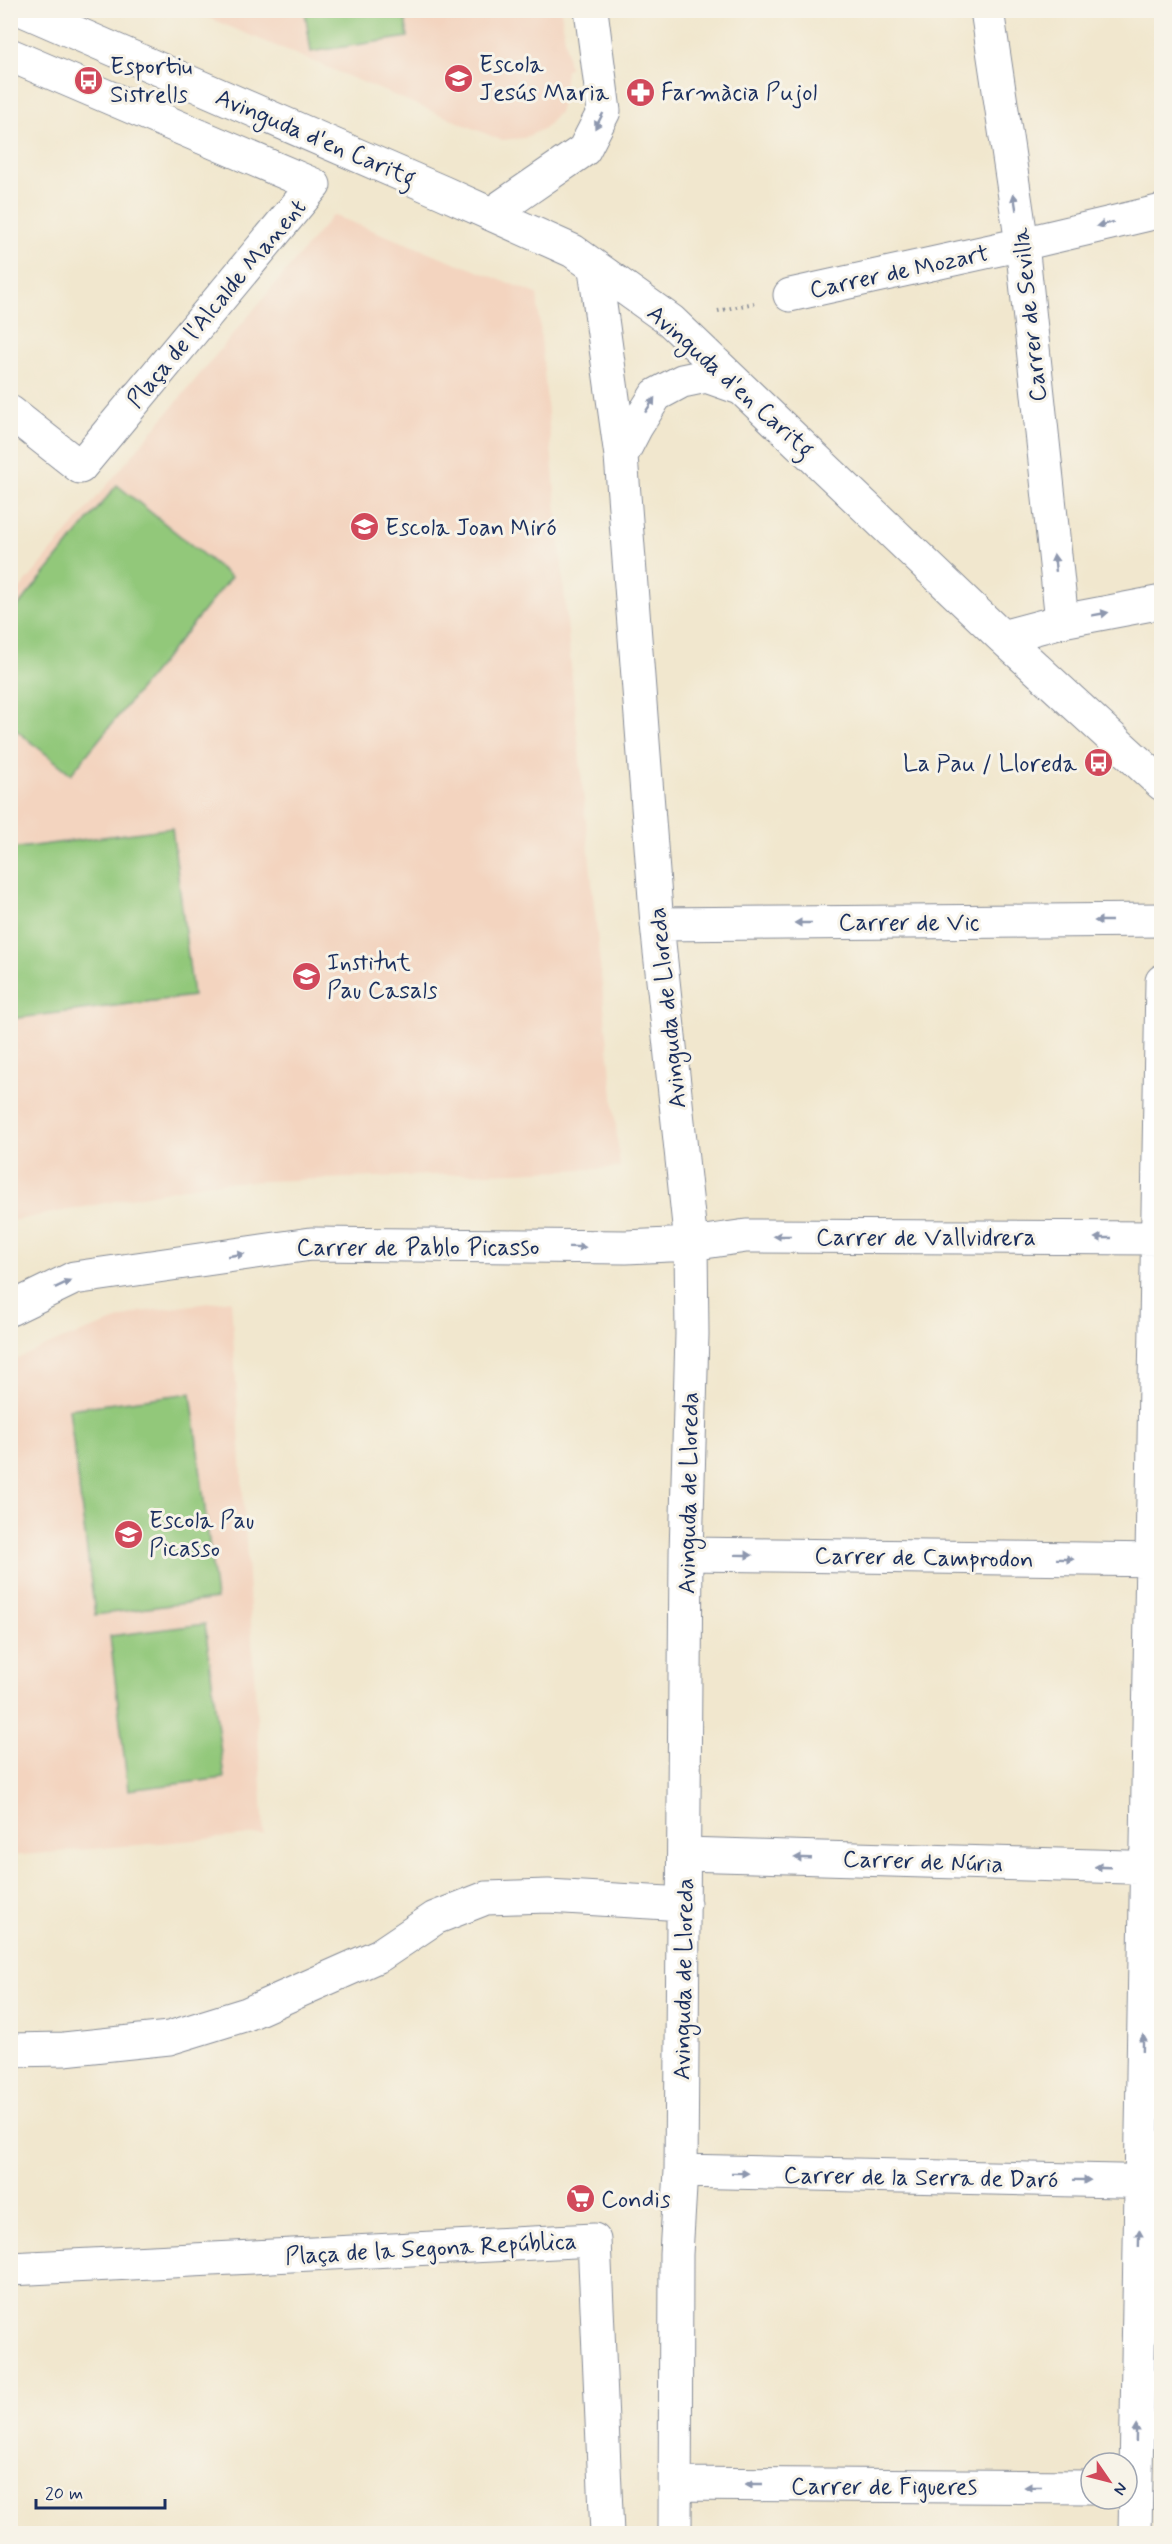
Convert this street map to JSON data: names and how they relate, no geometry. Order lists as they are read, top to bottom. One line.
{"streets":{"street":["Avinguda d'en Caritg","Carrer de Mozart","Plaça de l'Alcalde Manent","Carrer de Sevilla","Carrer de Vic","Avinguda de Lloreda","Carrer de Vallvidrera","Carrer de Pablo Picasso","Carrer de Camprodon","Carrer de Núria","Carrer de la Serra de Daró","Plaça de la Segona República","Carrer de Figueres"]},"crossings":[["Avinguda d'en Caritg","Carrer de Mozart"],["Avinguda d'en Caritg","Avinguda de Lloreda"],["Carrer de Mozart","Carrer de Sevilla"],["Carrer de Vic","Avinguda de Lloreda"],["Avinguda de Lloreda","Carrer de Vallvidrera"],["Avinguda de Lloreda","Carrer de Pablo Picasso"],["Avinguda de Lloreda","Carrer de Camprodon"],["Avinguda de Lloreda","Carrer de Núria"],["Avinguda de Lloreda","Carrer de la Serra de Daró"],["Avinguda de Lloreda","Carrer de Figueres"],["Carrer de Vallvidrera","Carrer de Pablo Picasso"]],"one_way":["Carrer de Sevilla","Carrer de Vic","Carrer de Vallvidrera","Carrer de Pablo Picasso","Carrer de Camprodon","Carrer de Núria","Carrer de la Serra de Daró","Carrer de Figueres"],"places":{"school or university":["Escola Jesús Maria","Escola Joan Miró","Institut Pau Casals","Escola Pau Picasso"],"bus stop":["Esportiu Sistrells","La Pau / Lloreda"],"pharmacy":["Farmàcia Pujol"],"supermarket":["Condis"]},"scale_bar":"20 m","north":"bottom right"}
